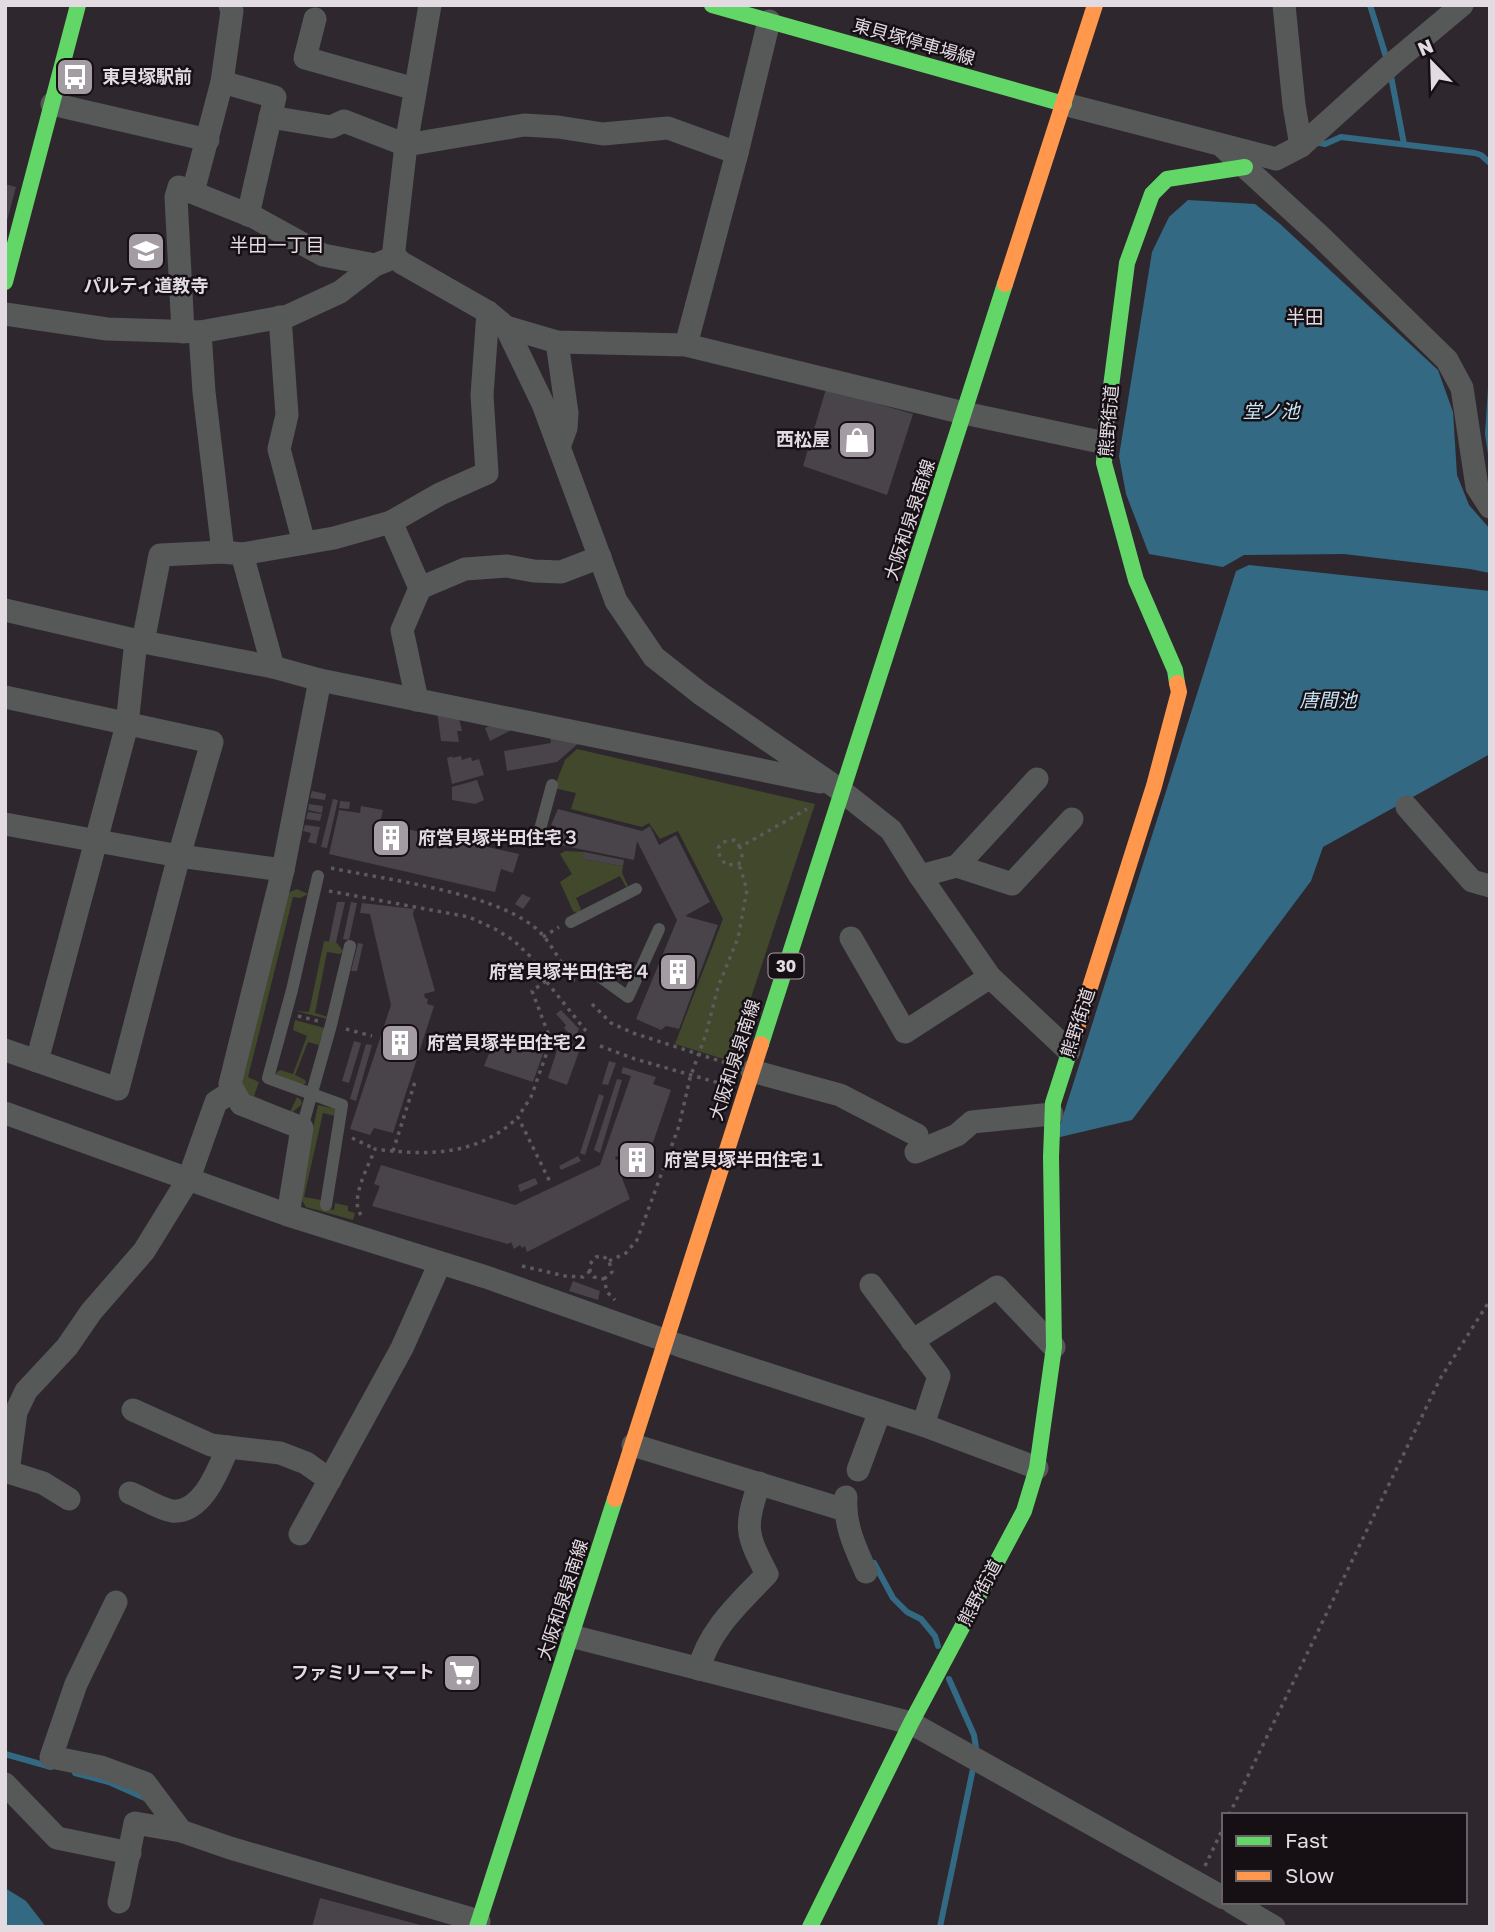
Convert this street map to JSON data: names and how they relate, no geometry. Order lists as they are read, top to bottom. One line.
{"streets":{"main road":["東貝塚停車場線","熊野街道","大阪和泉泉南線","30"]},"crossings":[["東貝塚停車場線","大阪和泉泉南線"]],"districts":["半田一丁目","半田"],"water":["堂ノ池","唐間池"],"places":{"bus stop":["東貝塚駅前"],"school or university":["パルティ道教寺"],"shop":["西松屋"],"building":["府営貝塚半田住宅３","府営貝塚半田住宅４","府営貝塚半田住宅２","府営貝塚半田住宅１"],"supermarket":["ファミリーマート"]},"legend":["Fast","Slow"],"north":"top left"}
